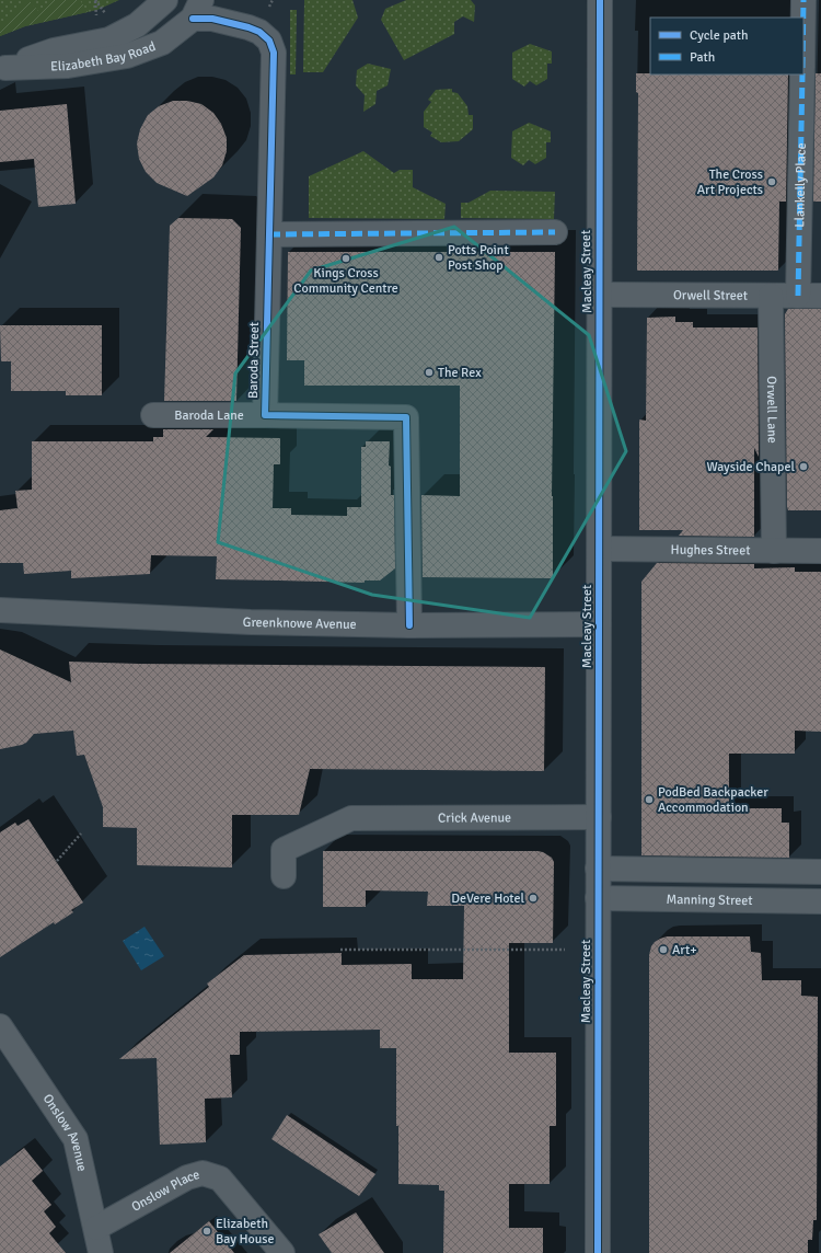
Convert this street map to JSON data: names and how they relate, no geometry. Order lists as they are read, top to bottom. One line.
{"streets":{"street":["Elizabeth Bay Road","Llankelly Place","Macleay Street","Orwell Street","Baroda Street","Orwell Lane","Baroda Lane","Hughes Street","Greenknowe Avenue","Crick Avenue","Manning Street","Onslow Avenue","Onslow Place"]},"crossings":[["Elizabeth Bay Road","Baroda Street"],["Llankelly Place","Orwell Street"],["Macleay Street","Orwell Street"],["Macleay Street","Hughes Street"],["Macleay Street","Greenknowe Avenue"],["Macleay Street","Crick Avenue"],["Macleay Street","Manning Street"],["Orwell Street","Orwell Lane"],["Baroda Street","Baroda Lane"],["Baroda Street","Greenknowe Avenue"],["Orwell Lane","Hughes Street"],["Onslow Avenue","Onslow Place"]],"places":["The Cross Art Projects","Potts Point Post Shop","Kings Cross Community Centre","The Rex","Wayside Chapel","PodBed Backpacker Accommodation","DeVere Hotel","Art+","Elizabeth Bay House"],"legend":["Cycle path","Path"]}
